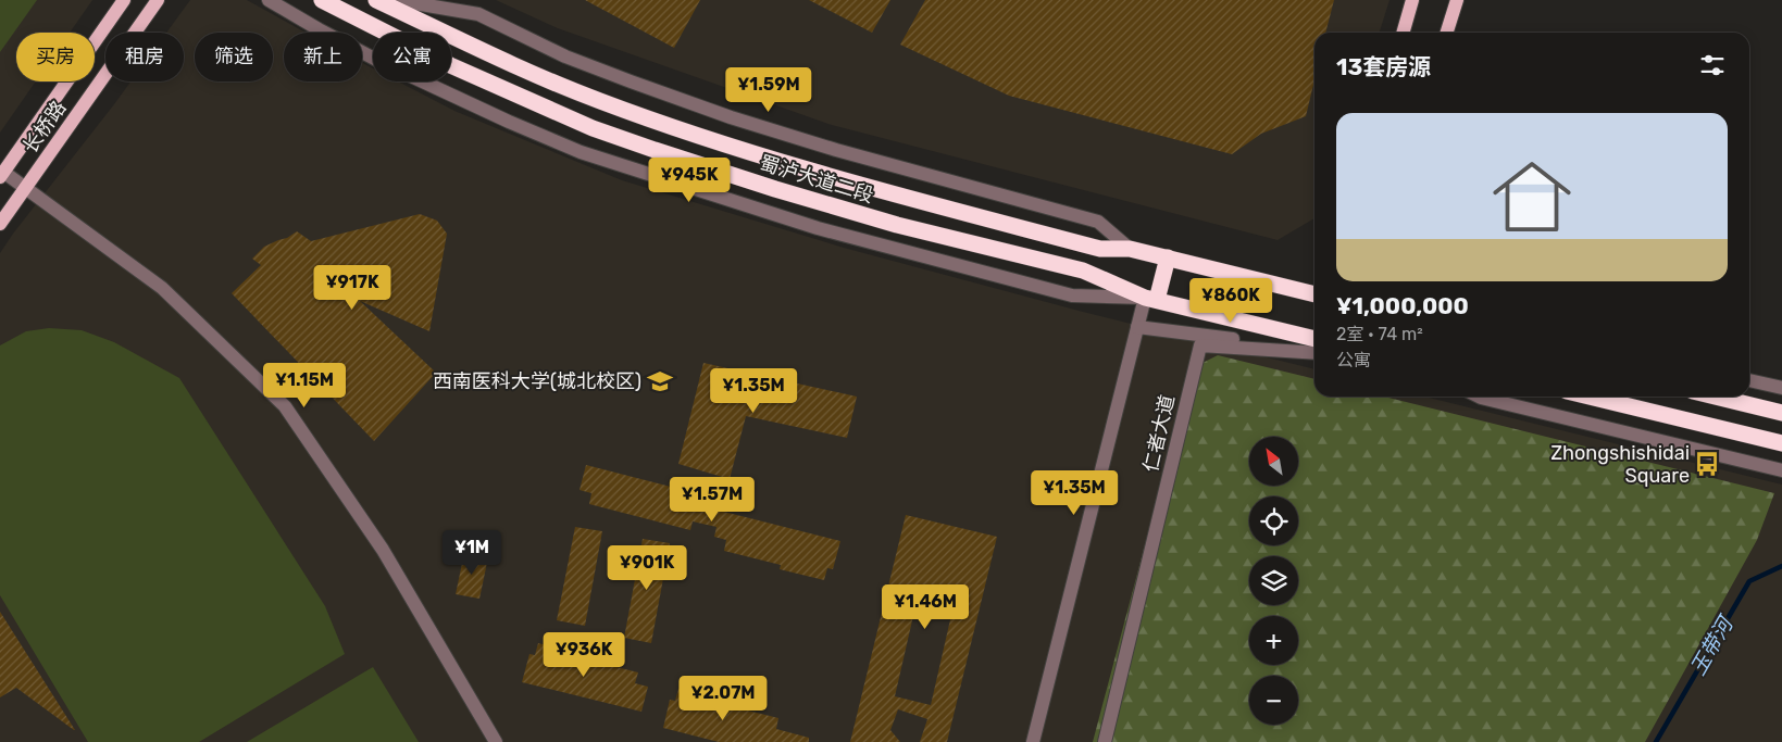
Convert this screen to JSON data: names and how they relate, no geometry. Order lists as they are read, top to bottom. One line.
{"streets":{"highway":["蜀泸大道二段"],"main road":["长桥路"],"street":["仁者大道"]},"water":["玉带河"],"places":{"school or university":["西南医科大学(城北校区)"],"bus stop":["Zhongshishidai Square"]},"north":"top left","page":{"chip":["买房","租房","筛选","新上","公寓"],"heading":"13套房源","price":["¥1.59M","¥945K","¥917K","¥860K","¥1.15M","¥1.35M","¥1.35M","¥1.57M","¥1M","¥901K","¥1.46M","¥936K","¥2.07M"],"list":[{"name":"¥1,000,000","note":"2室 · 74 m² · 公寓"}],"map_buttons":["+","−"]}}
